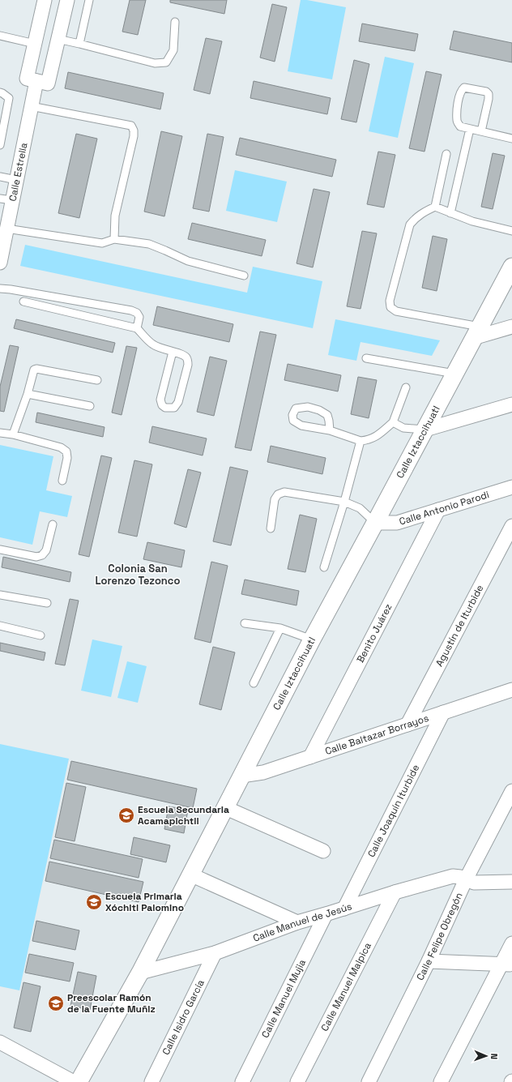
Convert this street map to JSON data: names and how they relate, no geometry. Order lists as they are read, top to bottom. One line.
{"streets":{"street":["Calle Estrella","Calle Iztaccihuatl","Calle Antonio Parodi","Agustín de Iturbide","Benito Juárez","Calle Baltazar Borrayos","Calle Joaquín Iturbide","Calle Manuel de Jesús","Calle Felipe Obregón","Calle Manuel Malpica","Calle Manuel Mujia","Calle Isidro García"]},"crossings":[["Calle Iztaccihuatl","Calle Antonio Parodi"],["Calle Iztaccihuatl","Calle Baltazar Borrayos"],["Calle Iztaccihuatl","Calle Manuel de Jesús"],["Calle Antonio Parodi","Benito Juárez"],["Agustín de Iturbide","Calle Baltazar Borrayos"],["Benito Juárez","Calle Baltazar Borrayos"],["Calle Baltazar Borrayos","Calle Joaquín Iturbide"],["Calle Joaquín Iturbide","Calle Manuel de Jesús"],["Calle Manuel de Jesús","Calle Felipe Obregón"],["Calle Manuel de Jesús","Calle Manuel Malpica"],["Calle Manuel de Jesús","Calle Manuel Mujia"],["Calle Manuel de Jesús","Calle Isidro García"]],"districts":["Colonia San Lorenzo Tezonco"],"places":{"school or university":["Escuela Secundaria Acamapichtli","Escuela Primaria Xóchitl Palomino","Preescolar Ramón de la Fuente Muñiz"]},"north":"right"}
